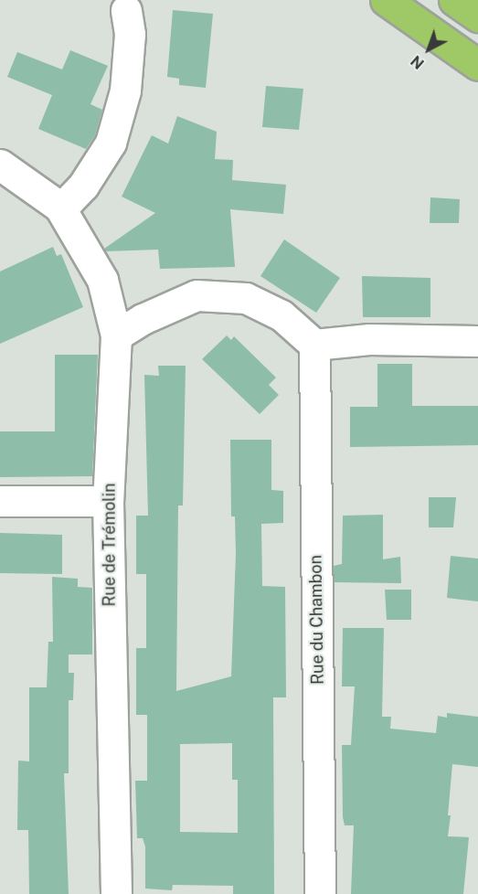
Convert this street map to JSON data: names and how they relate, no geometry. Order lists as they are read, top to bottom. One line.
{"streets":{"street":["Rue de Trémolin","Rue du Chambon"]},"north":"bottom left"}
